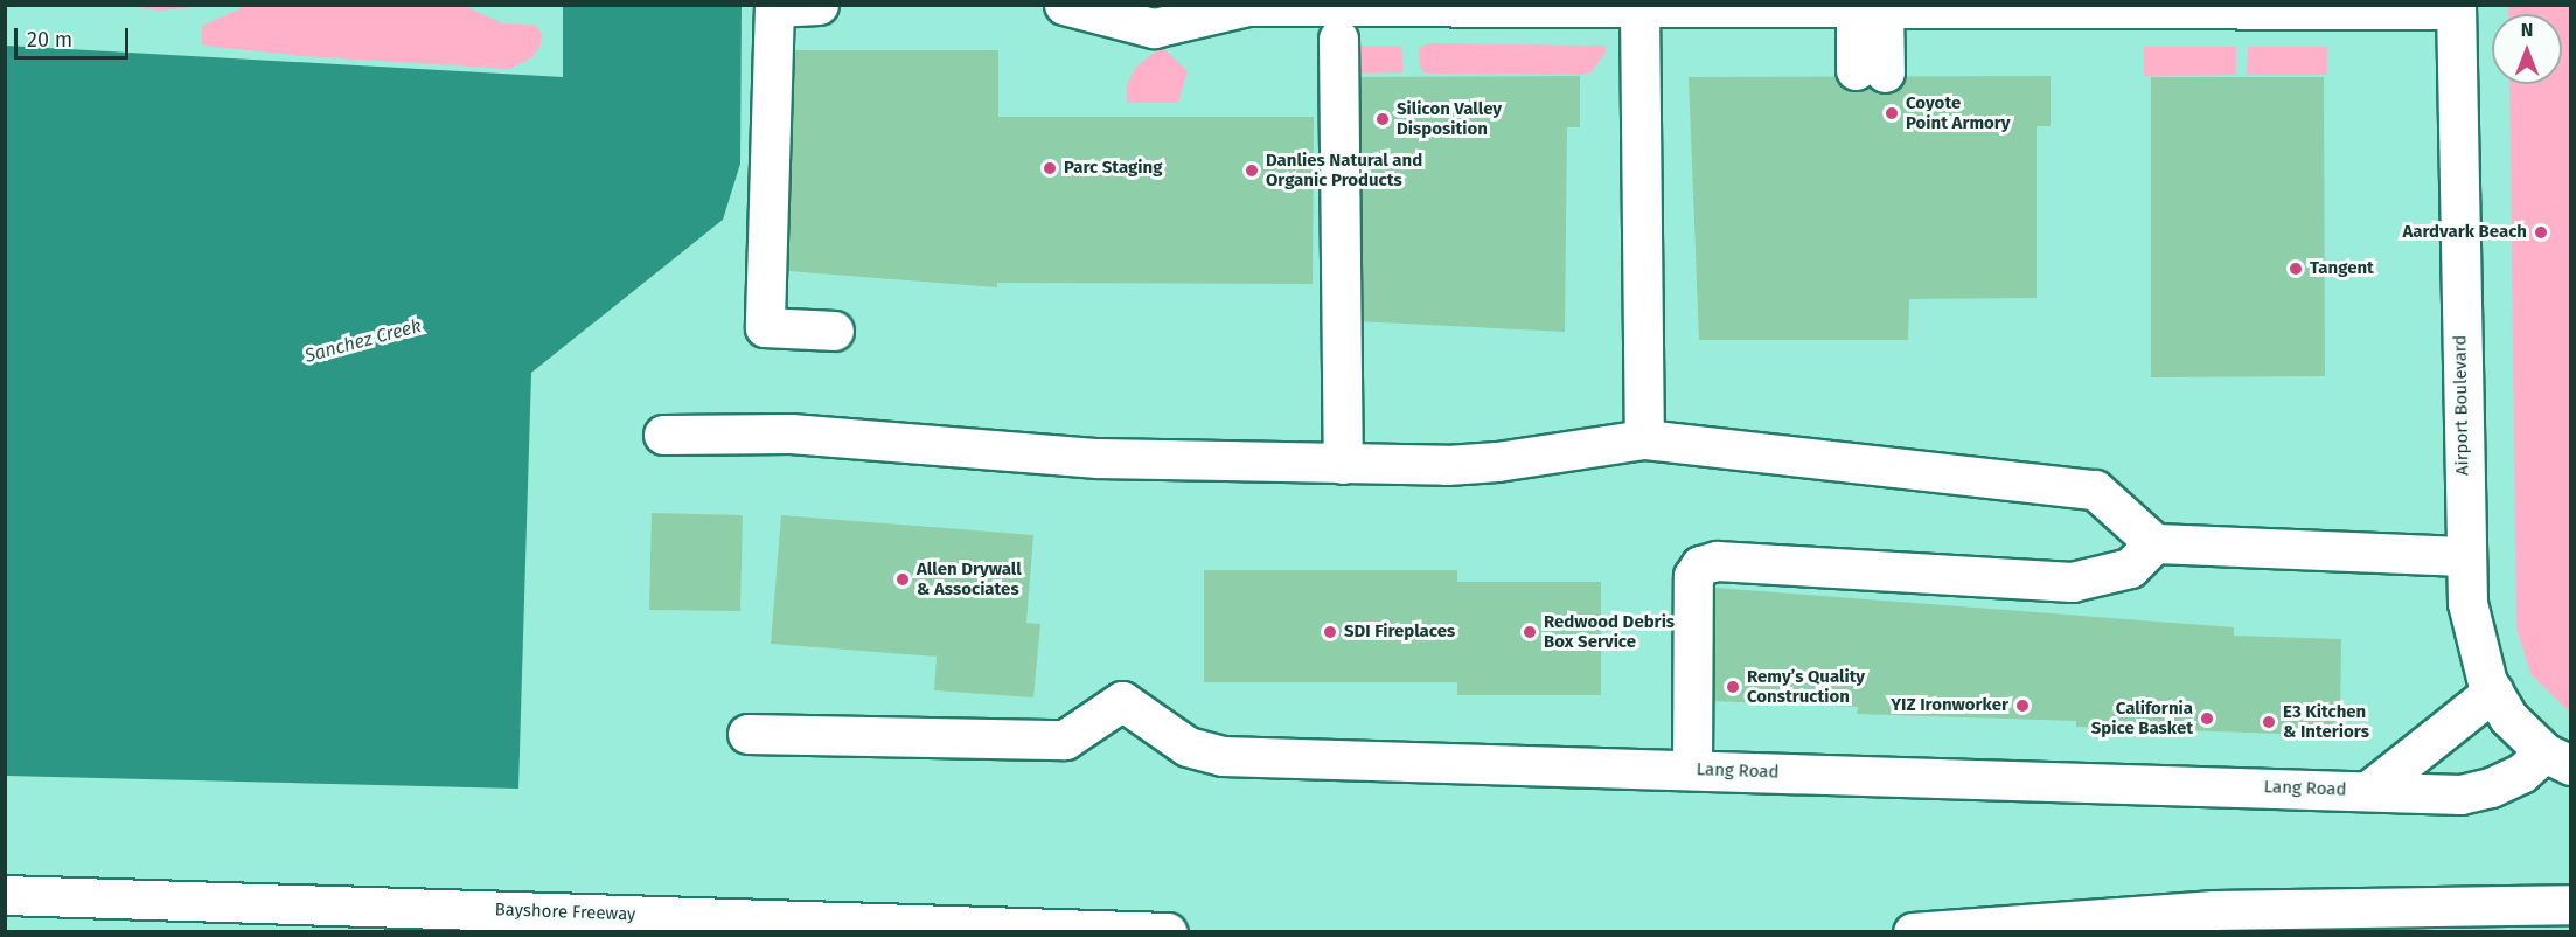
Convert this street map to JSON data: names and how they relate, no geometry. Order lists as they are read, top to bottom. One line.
{"streets":{"main road":["Airport Boulevard","Lang Road","Bayshore Freeway"]},"crossings":[["Airport Boulevard","Lang Road"]],"water":["Sanchez Creek"],"places":["Coyote Point Armory","Silicon Valley Disposition","Parc Staging","Danlies Natural and Organic Products","Aardvark Beach","Tangent","Allen Drywall & Associates","SDI Fireplaces","Redwood Debris Box Service","Remy’s Quality Construction","YIZ Ironworker","California Spice Basket","E3 Kitchen & Interiors"],"scale_bar":"20 m","north":"top"}
